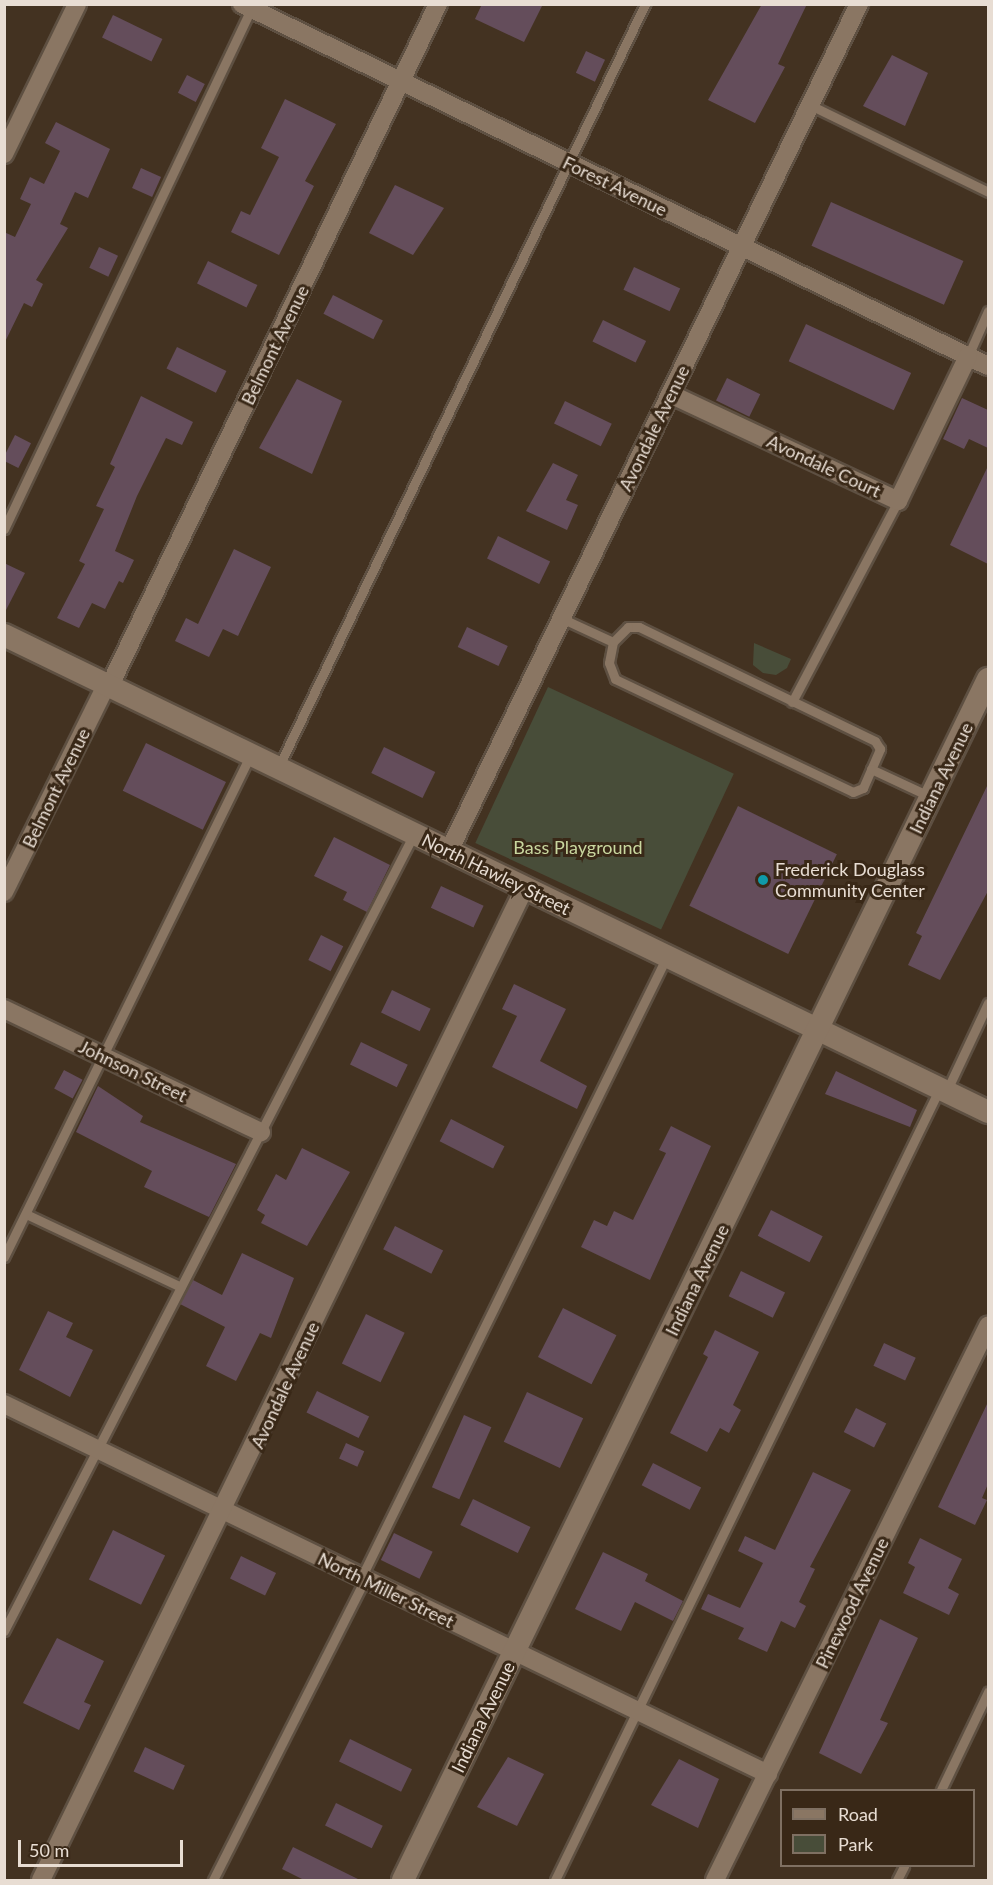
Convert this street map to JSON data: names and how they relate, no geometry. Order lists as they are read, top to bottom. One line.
{"streets":{"street":["Forest Avenue","Belmont Avenue","Avondale Avenue","Avondale Court","Indiana Avenue","North Hawley Street","Johnson Street","North Miller Street","Pinewood Avenue"]},"crossings":[["Forest Avenue","Belmont Avenue"],["Forest Avenue","Avondale Avenue"],["Forest Avenue","Avondale Court"],["Belmont Avenue","North Hawley Street"],["Avondale Avenue","Avondale Court"],["Avondale Avenue","North Hawley Street"],["Avondale Avenue","North Miller Street"],["Indiana Avenue","North Hawley Street"],["Indiana Avenue","North Miller Street"],["North Miller Street","Pinewood Avenue"]],"parks":["Bass Playground"],"places":["Frederick Douglass Community Center"],"legend":["Road","Park"],"scale_bar":"50 m"}
